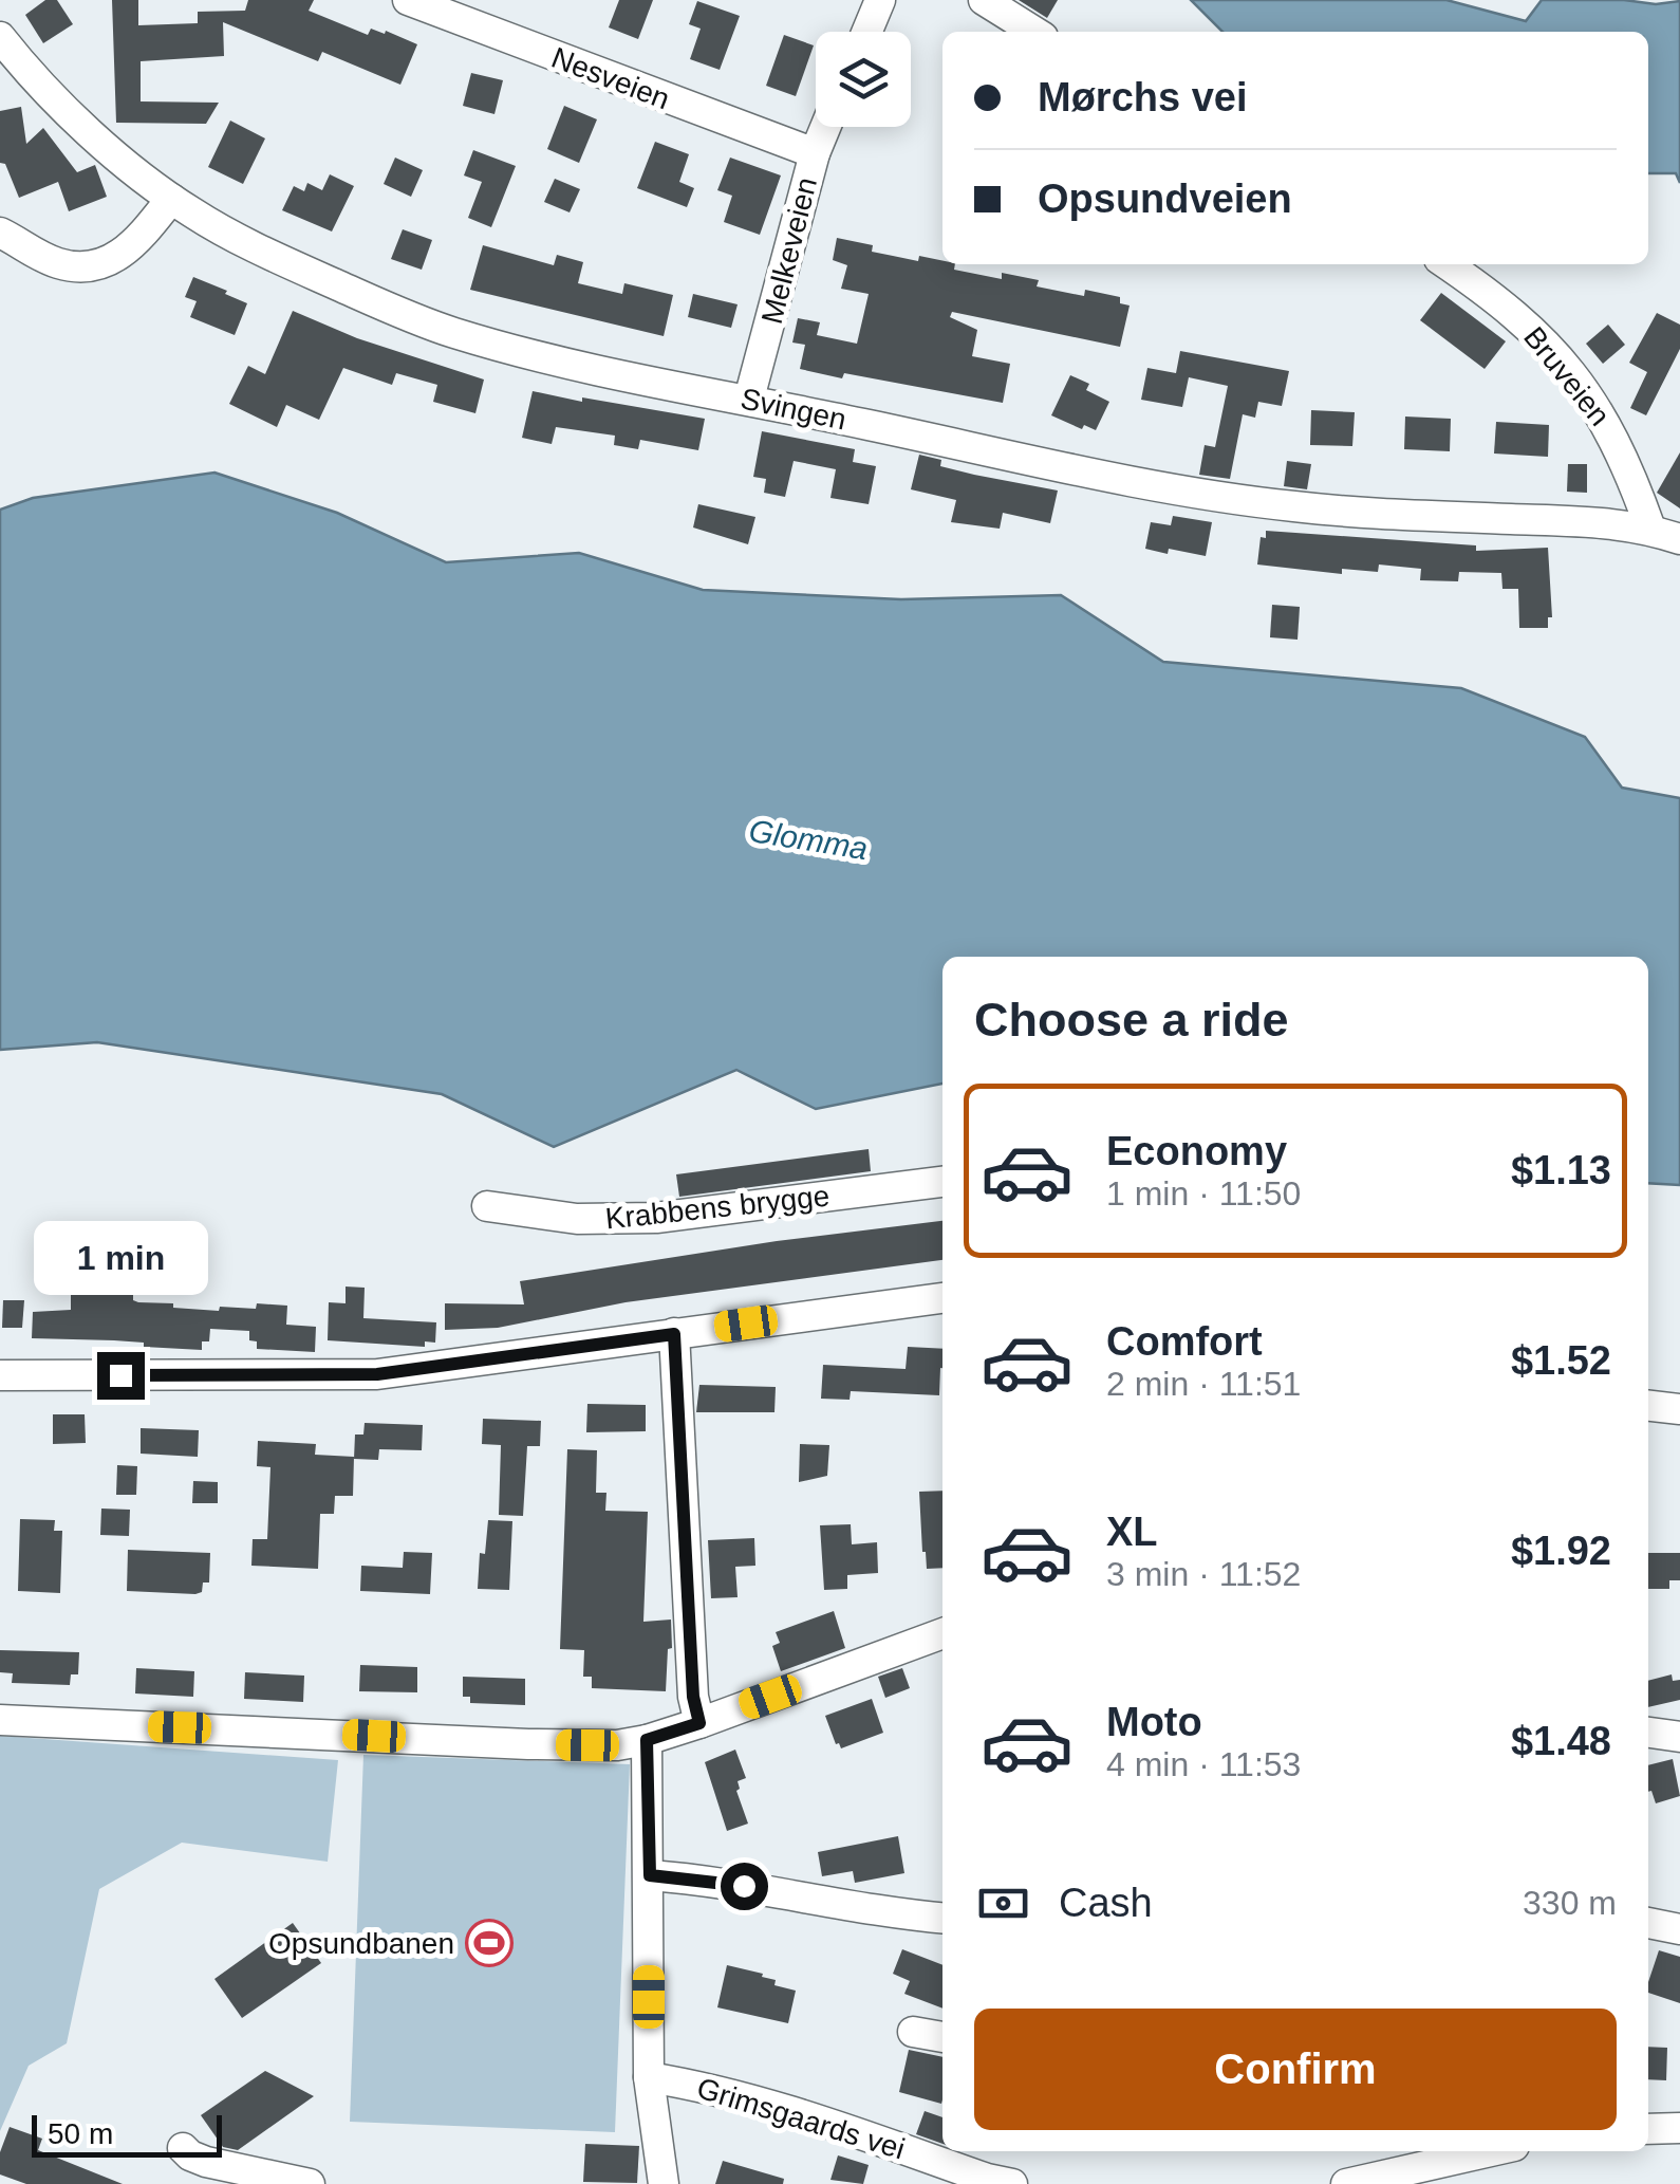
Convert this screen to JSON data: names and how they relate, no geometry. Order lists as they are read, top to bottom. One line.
{"streets":{"street":["Nesveien","Melkeveien","Bruveien","Svingen","Krabbens brygge","Grimsgaards vei"]},"crossings":[["Nesveien","Melkeveien"],["Melkeveien","Svingen"],["Bruveien","Svingen"]],"water":["Glomma"],"places":{"sports":["Opsundbanen"]},"scale_bar":"50 m","page":{"banner":["Mørchs vei","Opsundveien"],"heading":"Choose a ride","list":[{"name":"Economy","note":"1 min · 11:50","value":"$1.13"},{"name":"Comfort","note":"2 min · 11:51","value":"$1.52"},{"name":"XL","note":"3 min · 11:52","value":"$1.92"},{"name":"Moto","note":"4 min · 11:53","value":"$1.48"}],"bubble":"1 min","pay":["Cash","330 m"],"buttons":"Confirm","scale":"50 m"}}
